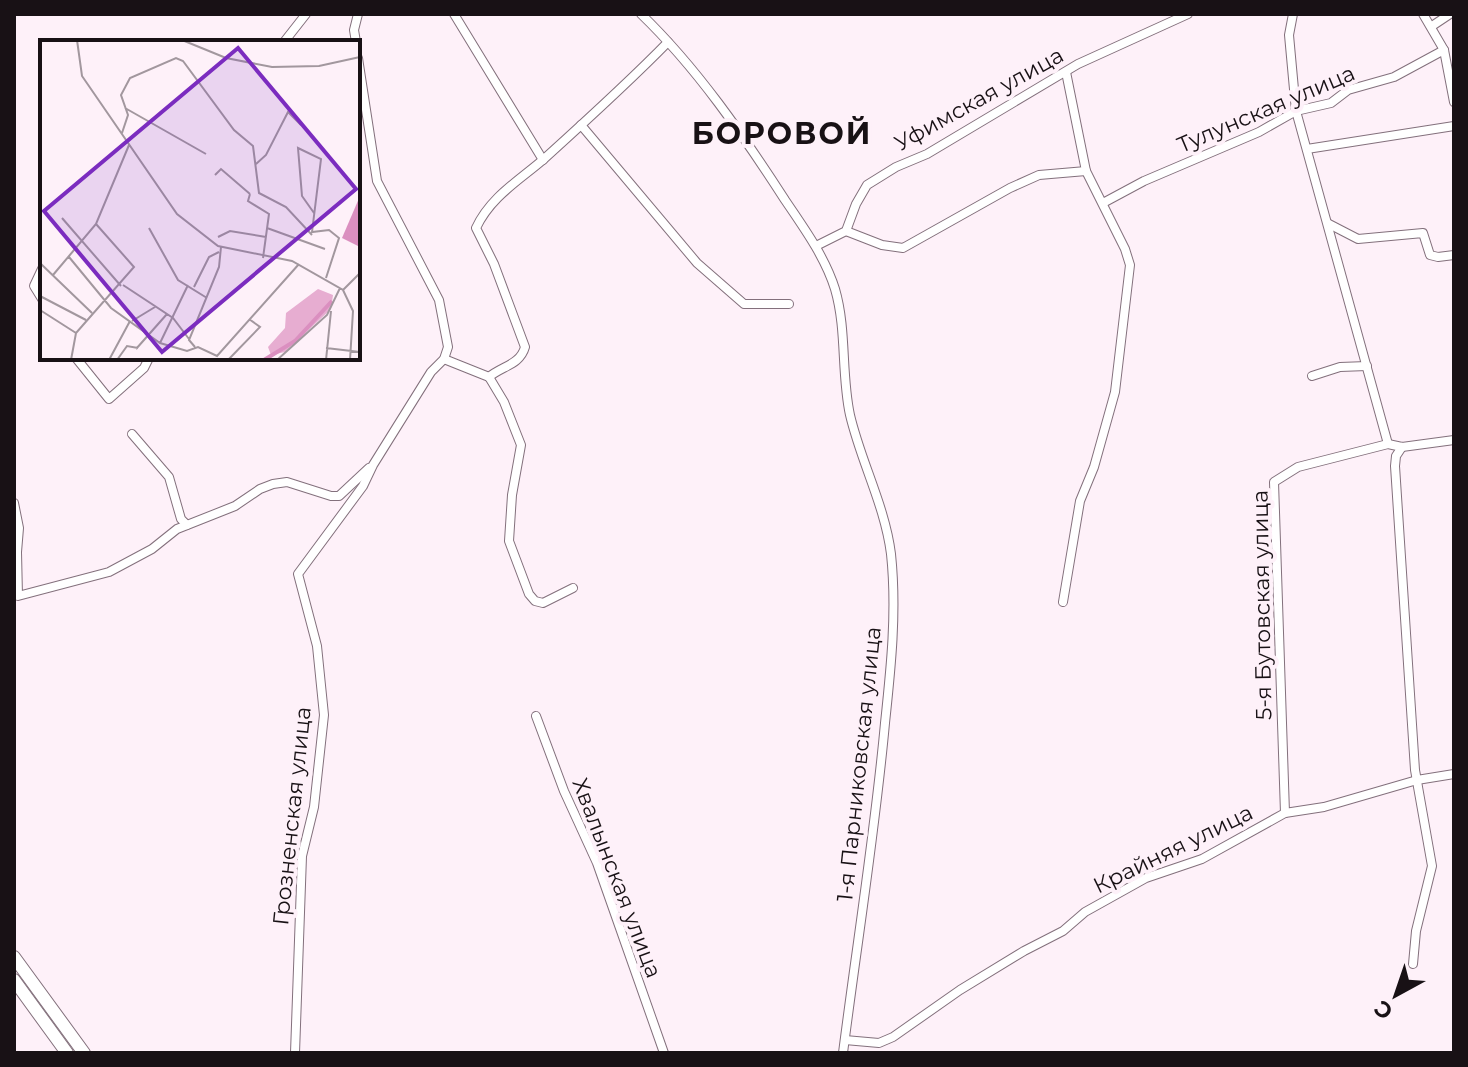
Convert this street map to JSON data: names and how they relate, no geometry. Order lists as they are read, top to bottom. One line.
{"streets":{"street":["Уфимская улица","Тулунская улица","5-я Бутовская улица","1-я Парниковская улица","Грозненская улица","Крайняя улица","Хвалынская улица"]},"crossings":[["5-я Бутовская улица","Крайняя улица"],["1-я Парниковская улица","Крайняя улица"]],"districts":["БОРОВОЙ"],"north":"bottom left"}
